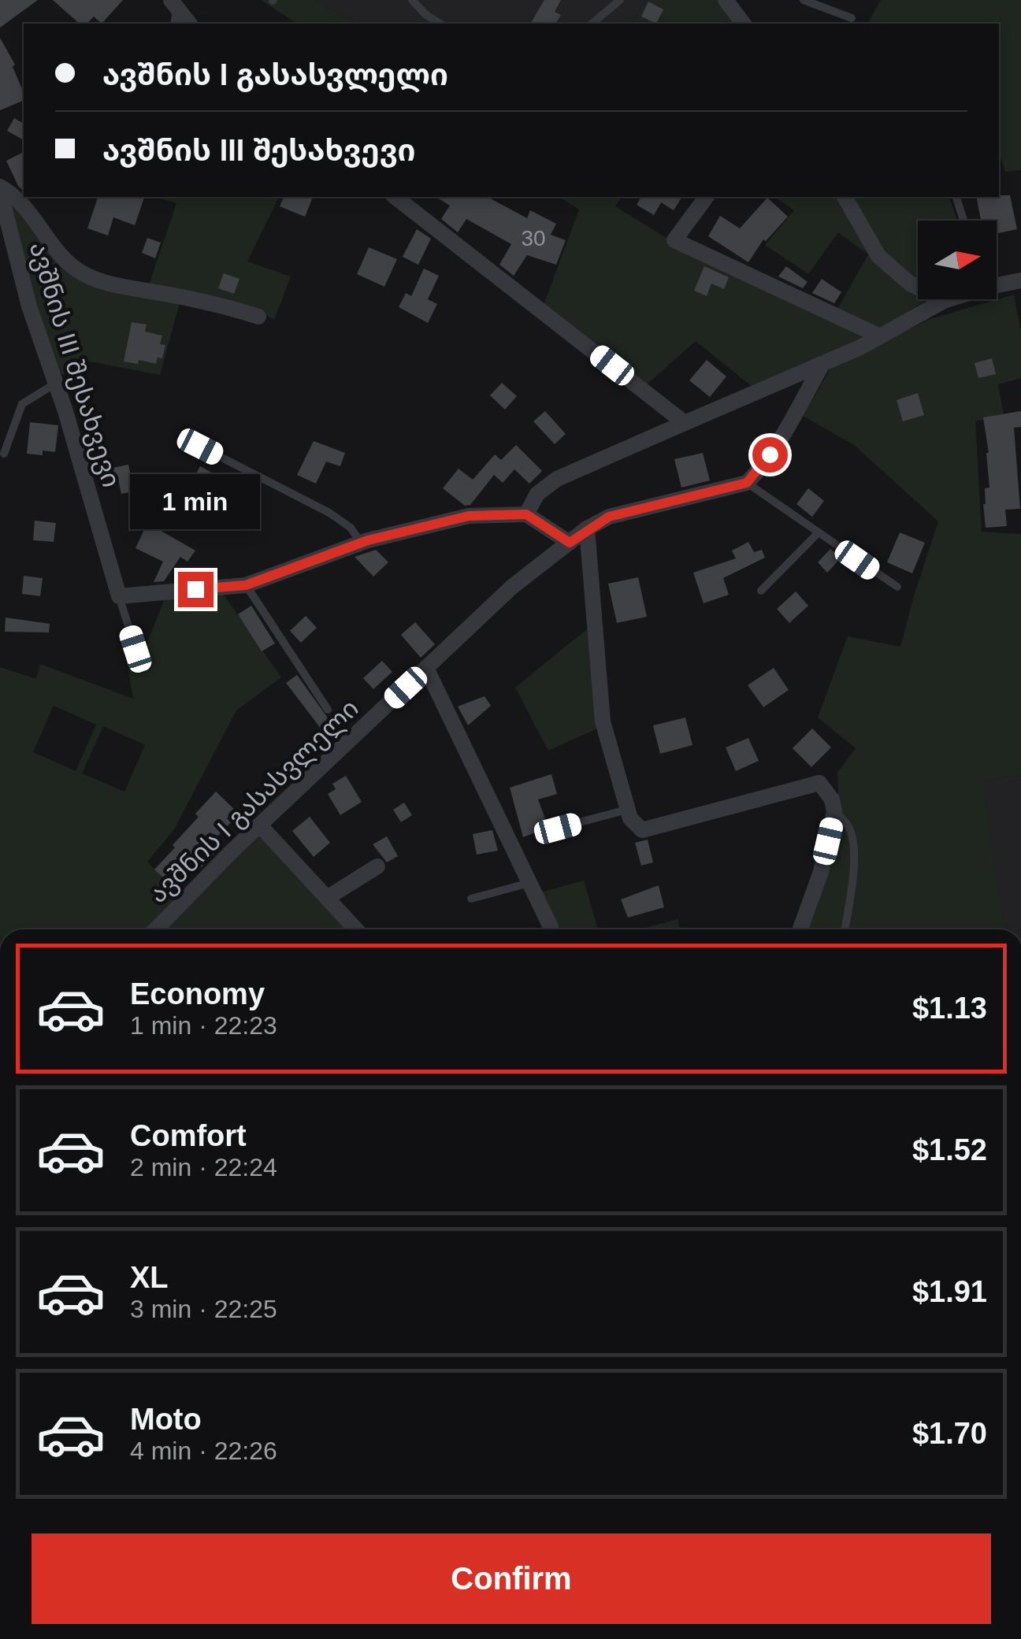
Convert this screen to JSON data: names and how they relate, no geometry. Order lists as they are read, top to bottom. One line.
{"streets":{"street":["ავშნის III შესახვევი","ავშნის I გასასვლელი"]},"house_numbers":["30"],"north":"right","page":{"banner":["ავშნის I გასასვლელი","ავშნის III შესახვევი"],"bubble":"1 min","list":[{"name":"Economy","note":"1 min · 22:23","value":"$1.13"},{"name":"Comfort","note":"2 min · 22:24","value":"$1.52"},{"name":"XL","note":"3 min · 22:25","value":"$1.91"},{"name":"Moto","note":"4 min · 22:26","value":"$1.70"}],"buttons":"Confirm"}}
